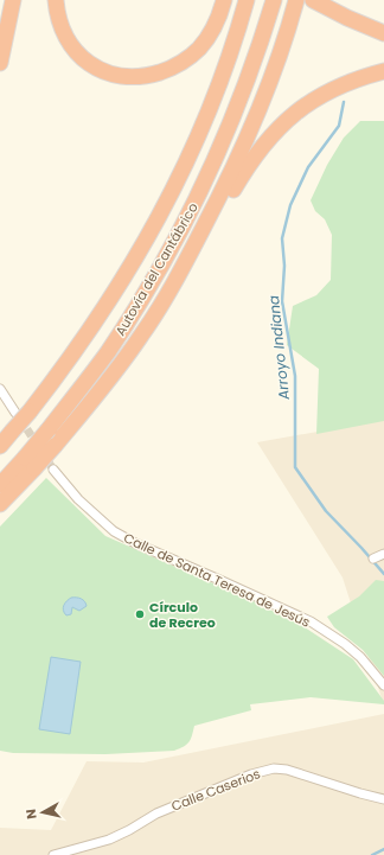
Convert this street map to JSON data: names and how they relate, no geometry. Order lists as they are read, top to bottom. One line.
{"streets":{"highway":["Autovía del Cantábrico"],"street":["Calle de Santa Teresa de Jesús","Calle Caserios"]},"water":["Arroyo Indiana"],"places":["Círculo de Recreo"],"north":"left"}
